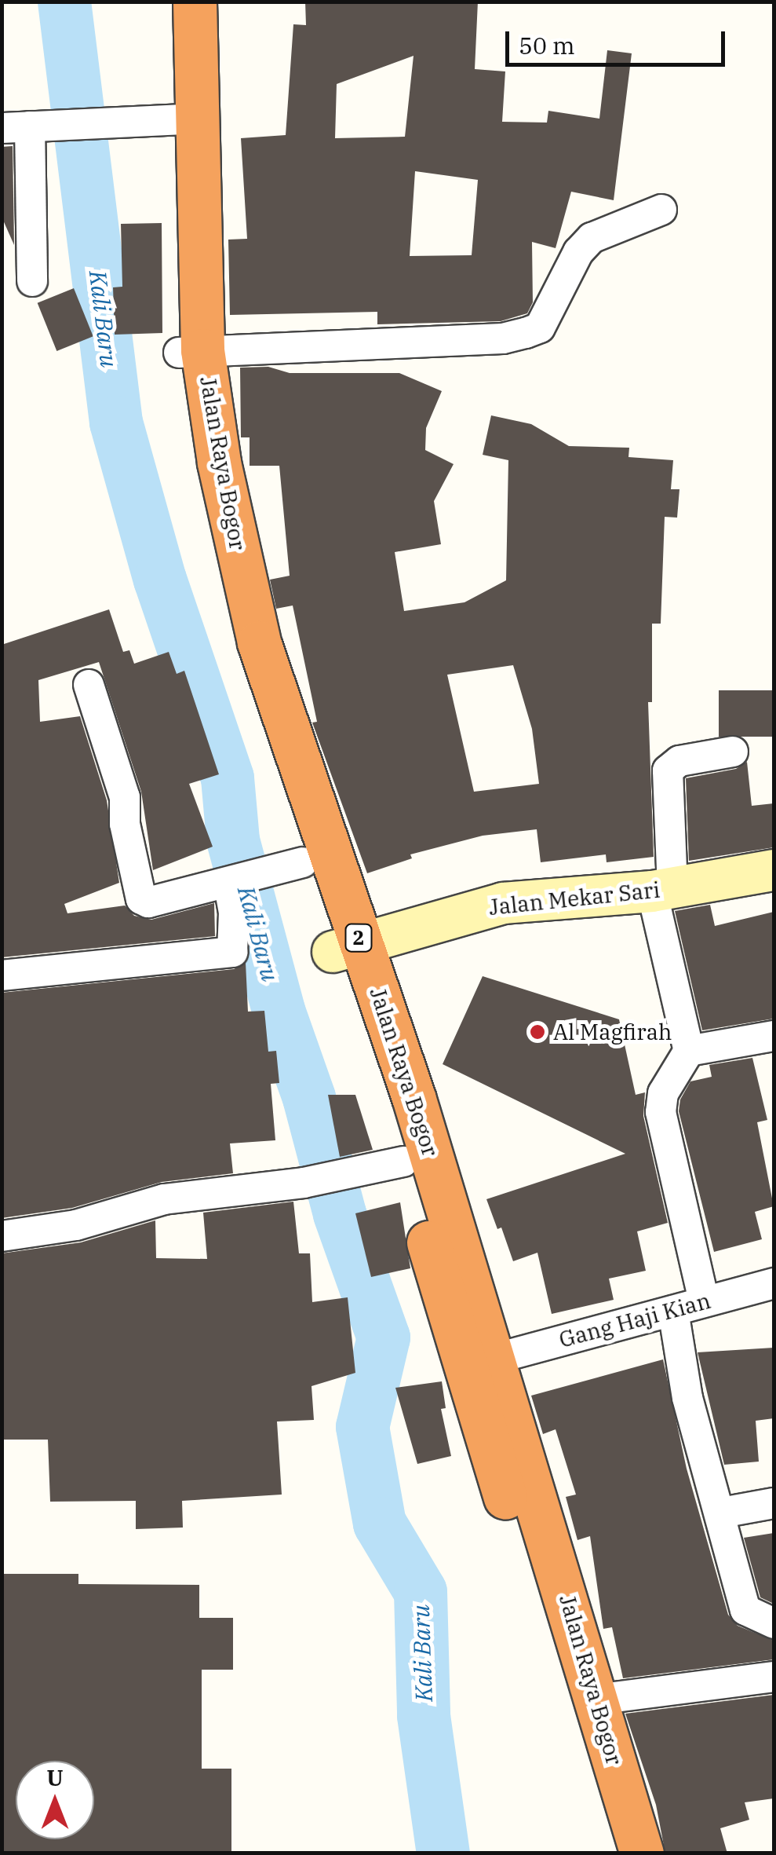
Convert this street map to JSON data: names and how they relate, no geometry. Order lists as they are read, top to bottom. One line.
{"streets":{"highway":["Jalan Raya Bogor","2"],"main road":["Jalan Mekar Sari"],"street":["Gang Haji Kian"]},"crossings":[["Jalan Raya Bogor","Jalan Mekar Sari"],["Jalan Raya Bogor","Gang Haji Kian"]],"water":["Kali Baru"],"places":["Al Magfirah"],"scale_bar":"50 m","north":"top"}
